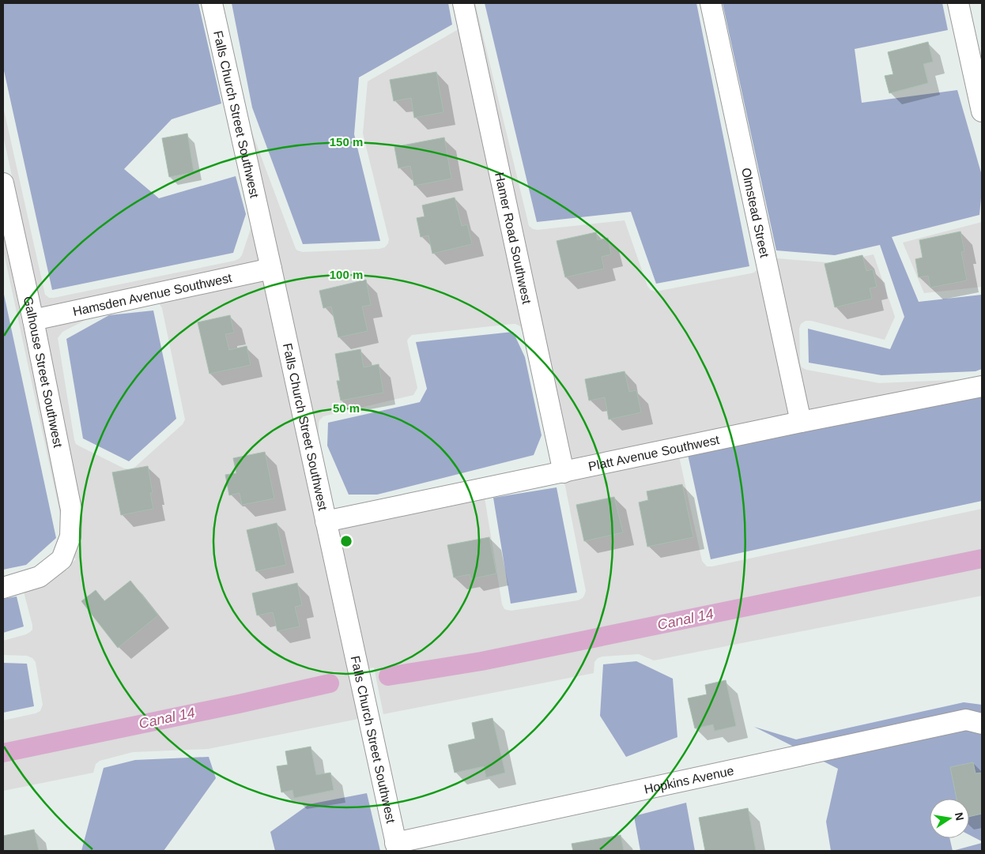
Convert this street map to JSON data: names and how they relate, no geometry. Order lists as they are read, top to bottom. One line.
{"streets":{"street":["Falls Church Street Southwest","Olmstead Street","Hamer Road Southwest","Hamsden Avenue Southwest","Galhouse Street Southwest","Platt Avenue Southwest","Hopkins Avenue"]},"crossings":[["Falls Church Street Southwest","Hamsden Avenue Southwest"],["Falls Church Street Southwest","Platt Avenue Southwest"],["Falls Church Street Southwest","Hopkins Avenue"],["Olmstead Street","Platt Avenue Southwest"],["Hamer Road Southwest","Platt Avenue Southwest"],["Hamsden Avenue Southwest","Galhouse Street Southwest"]],"water":["Canal 14"],"north":"right","rings":["150 m","100 m","50 m"]}
